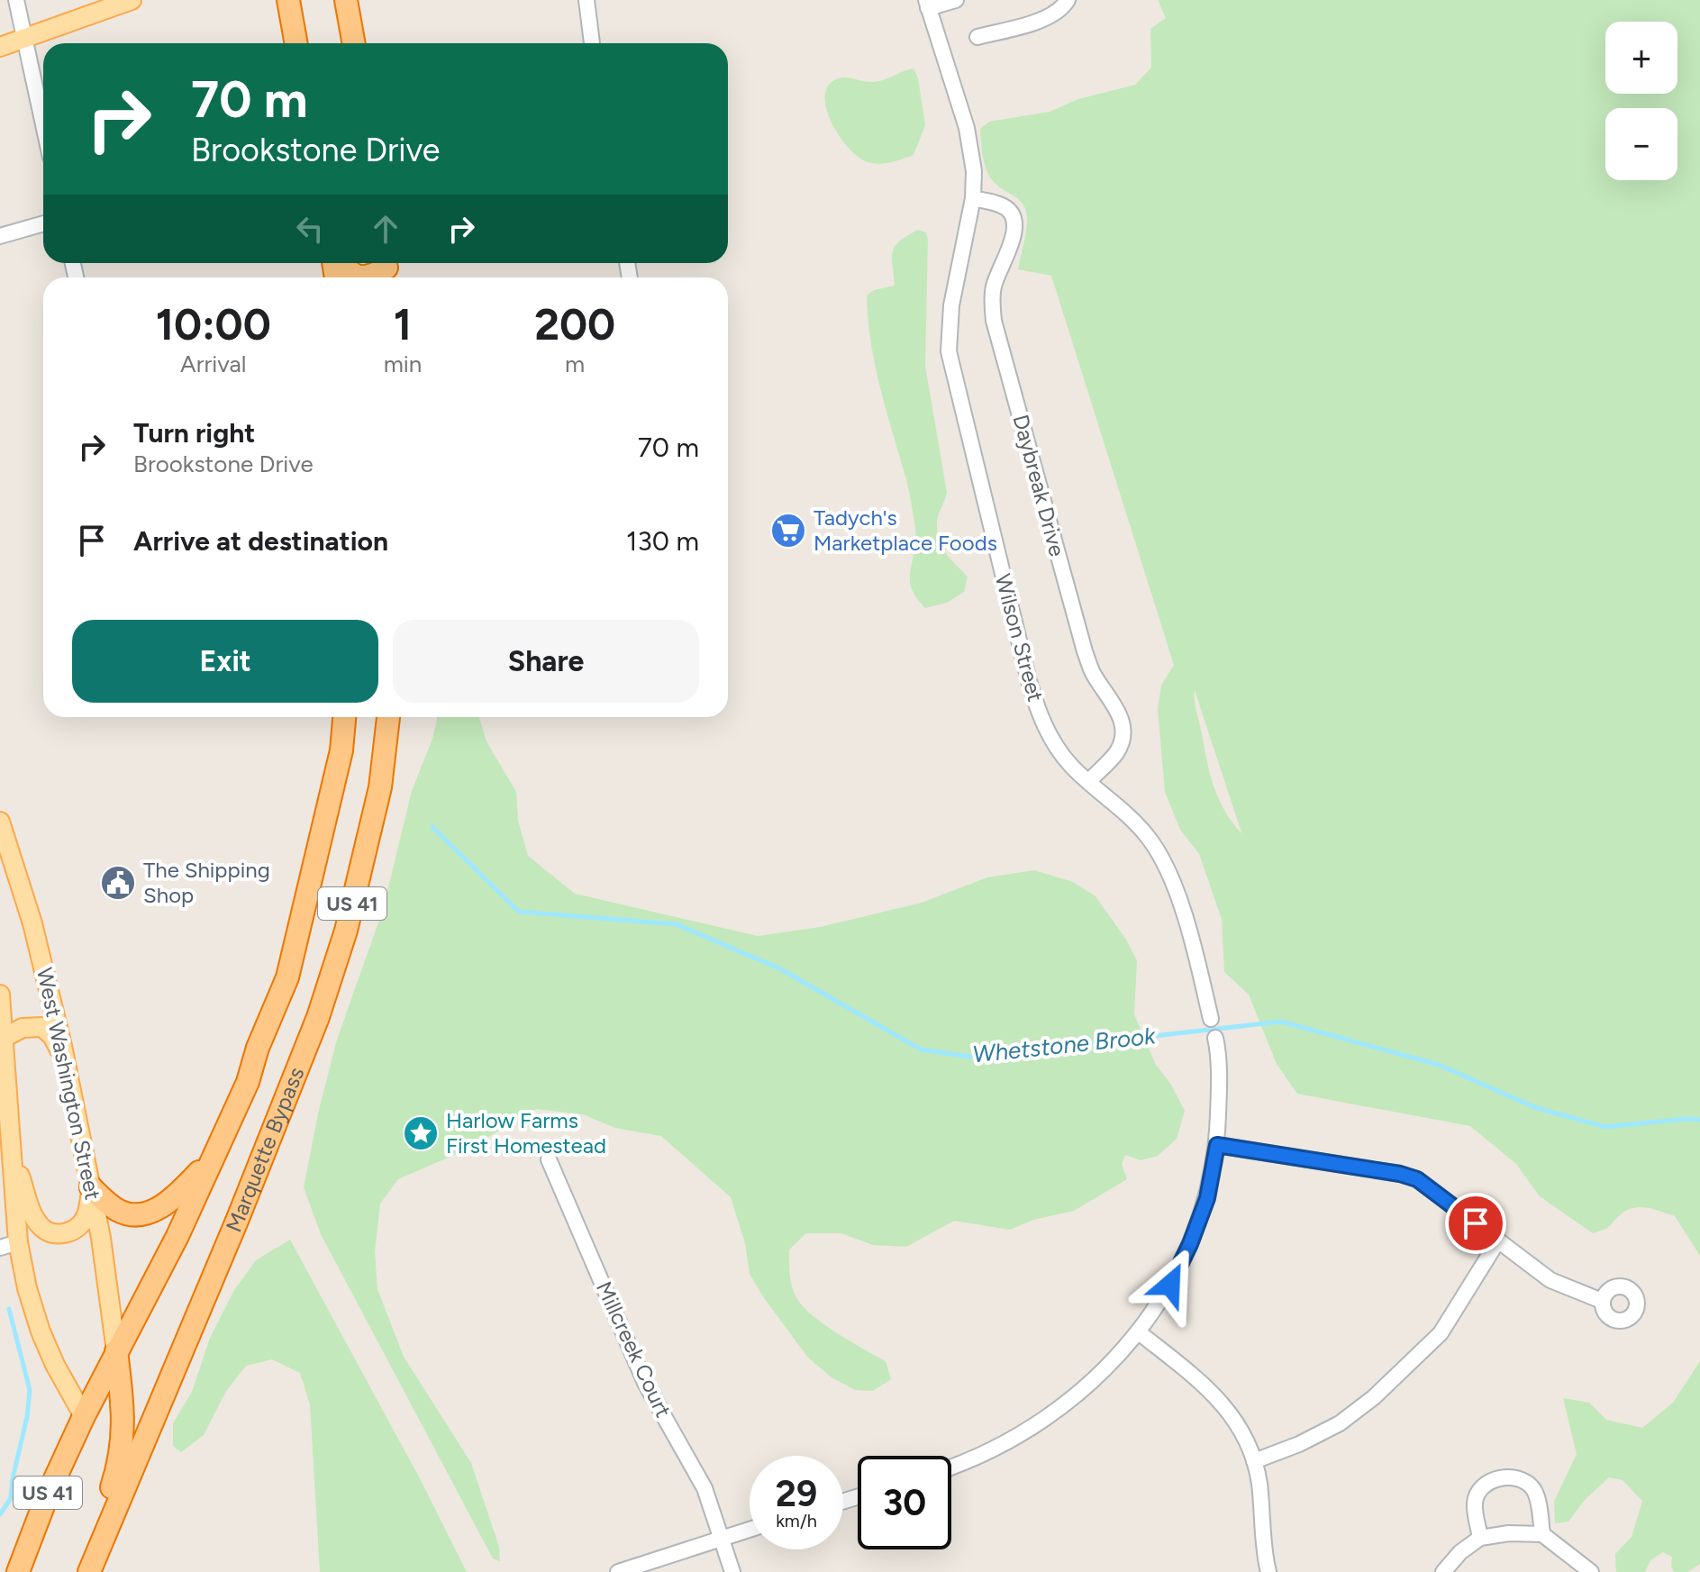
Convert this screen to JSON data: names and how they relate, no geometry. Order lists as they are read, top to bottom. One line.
{"streets":{"highway":["US 41","Marquette Bypass"],"main road":["West Washington Street"],"street":["Daybreak Drive","Wilson Street","Millcreek Court"]},"crossings":[["Daybreak Drive","Wilson Street"],["US 41","Marquette Bypass"],["West Washington Street","Marquette Bypass"]],"water":["Whetstone Brook"],"places":{"supermarket":["Tadych's Marketplace Foods"],"public building":["The Shipping Shop"],"place":["Harlow Farms First Homestead"]},"page":{"map_buttons":["+","−"],"turn":["70 m","Brookstone Drive"],"eta":["10:00","Arrival","1","min","200","m"],"list":[{"name":"Turn right","note":"Brookstone Drive","value":"70 m"},{"name":"Arrive at destination","value":"130 m"}],"buttons":["Exit","Share"],"speed":"29 km/h","limit":"30"}}
